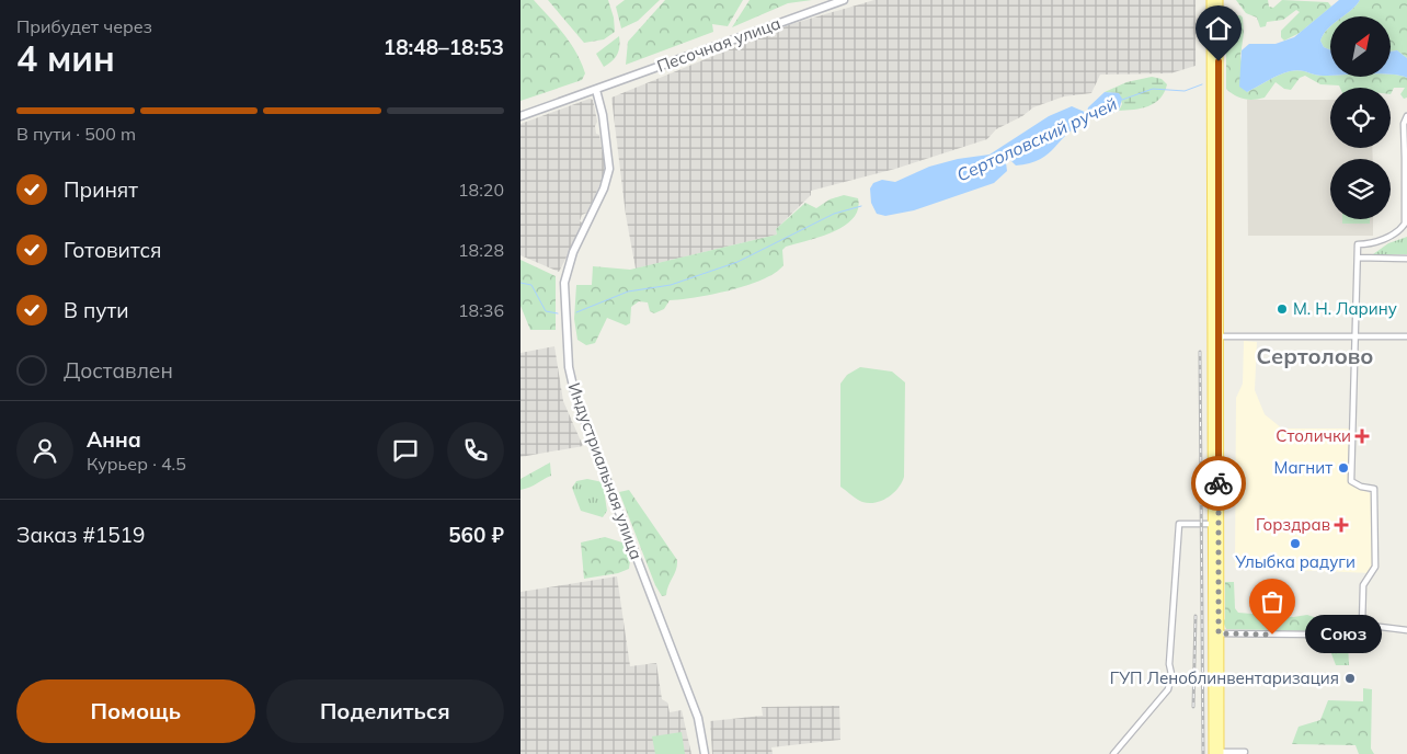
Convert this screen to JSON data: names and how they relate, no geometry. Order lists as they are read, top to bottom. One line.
{"streets":{"street":["Песочная улица","Индустриальная улица"]},"crossings":[["Песочная улица","Индустриальная улица"]],"districts":["Сертолово"],"water":["Сертоловский ручей"],"places":{"other":["М. Н. Ларину","Магнит","Улыбка радуги","Союз","ГУП Леноблинвентаризация"],"health":["Столички","Горздрав"]},"north":"top right","page":{"heading":["4 мин","Прибудет через","18:48–18:53"],"panel":["Анна","Курьер · 4.5","Заказ #1519","560 ₽"],"bar":"В пути · 500 m","list":[["Принят","18:20"],["Готовится","18:28"],["В пути","18:36"],"Доставлен"],"bubble":"Союз","buttons":["Помощь","Поделиться"]}}
